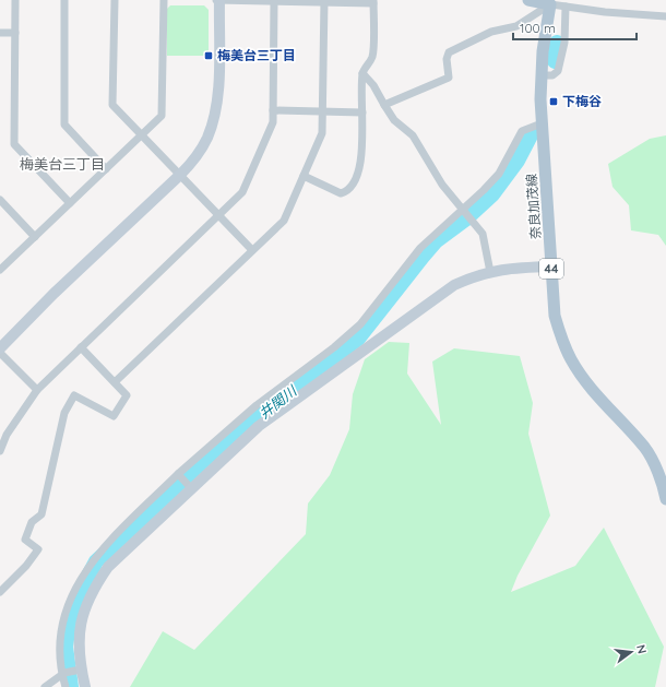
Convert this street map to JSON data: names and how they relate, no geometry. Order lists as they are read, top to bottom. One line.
{"streets":{"main road":["奈良加茂線","44"]},"districts":["梅美台三丁目"],"water":["井関川"],"places":{"transit":["梅美台三丁目","下梅谷"]},"scale_bar":"100 m","north":"right"}
